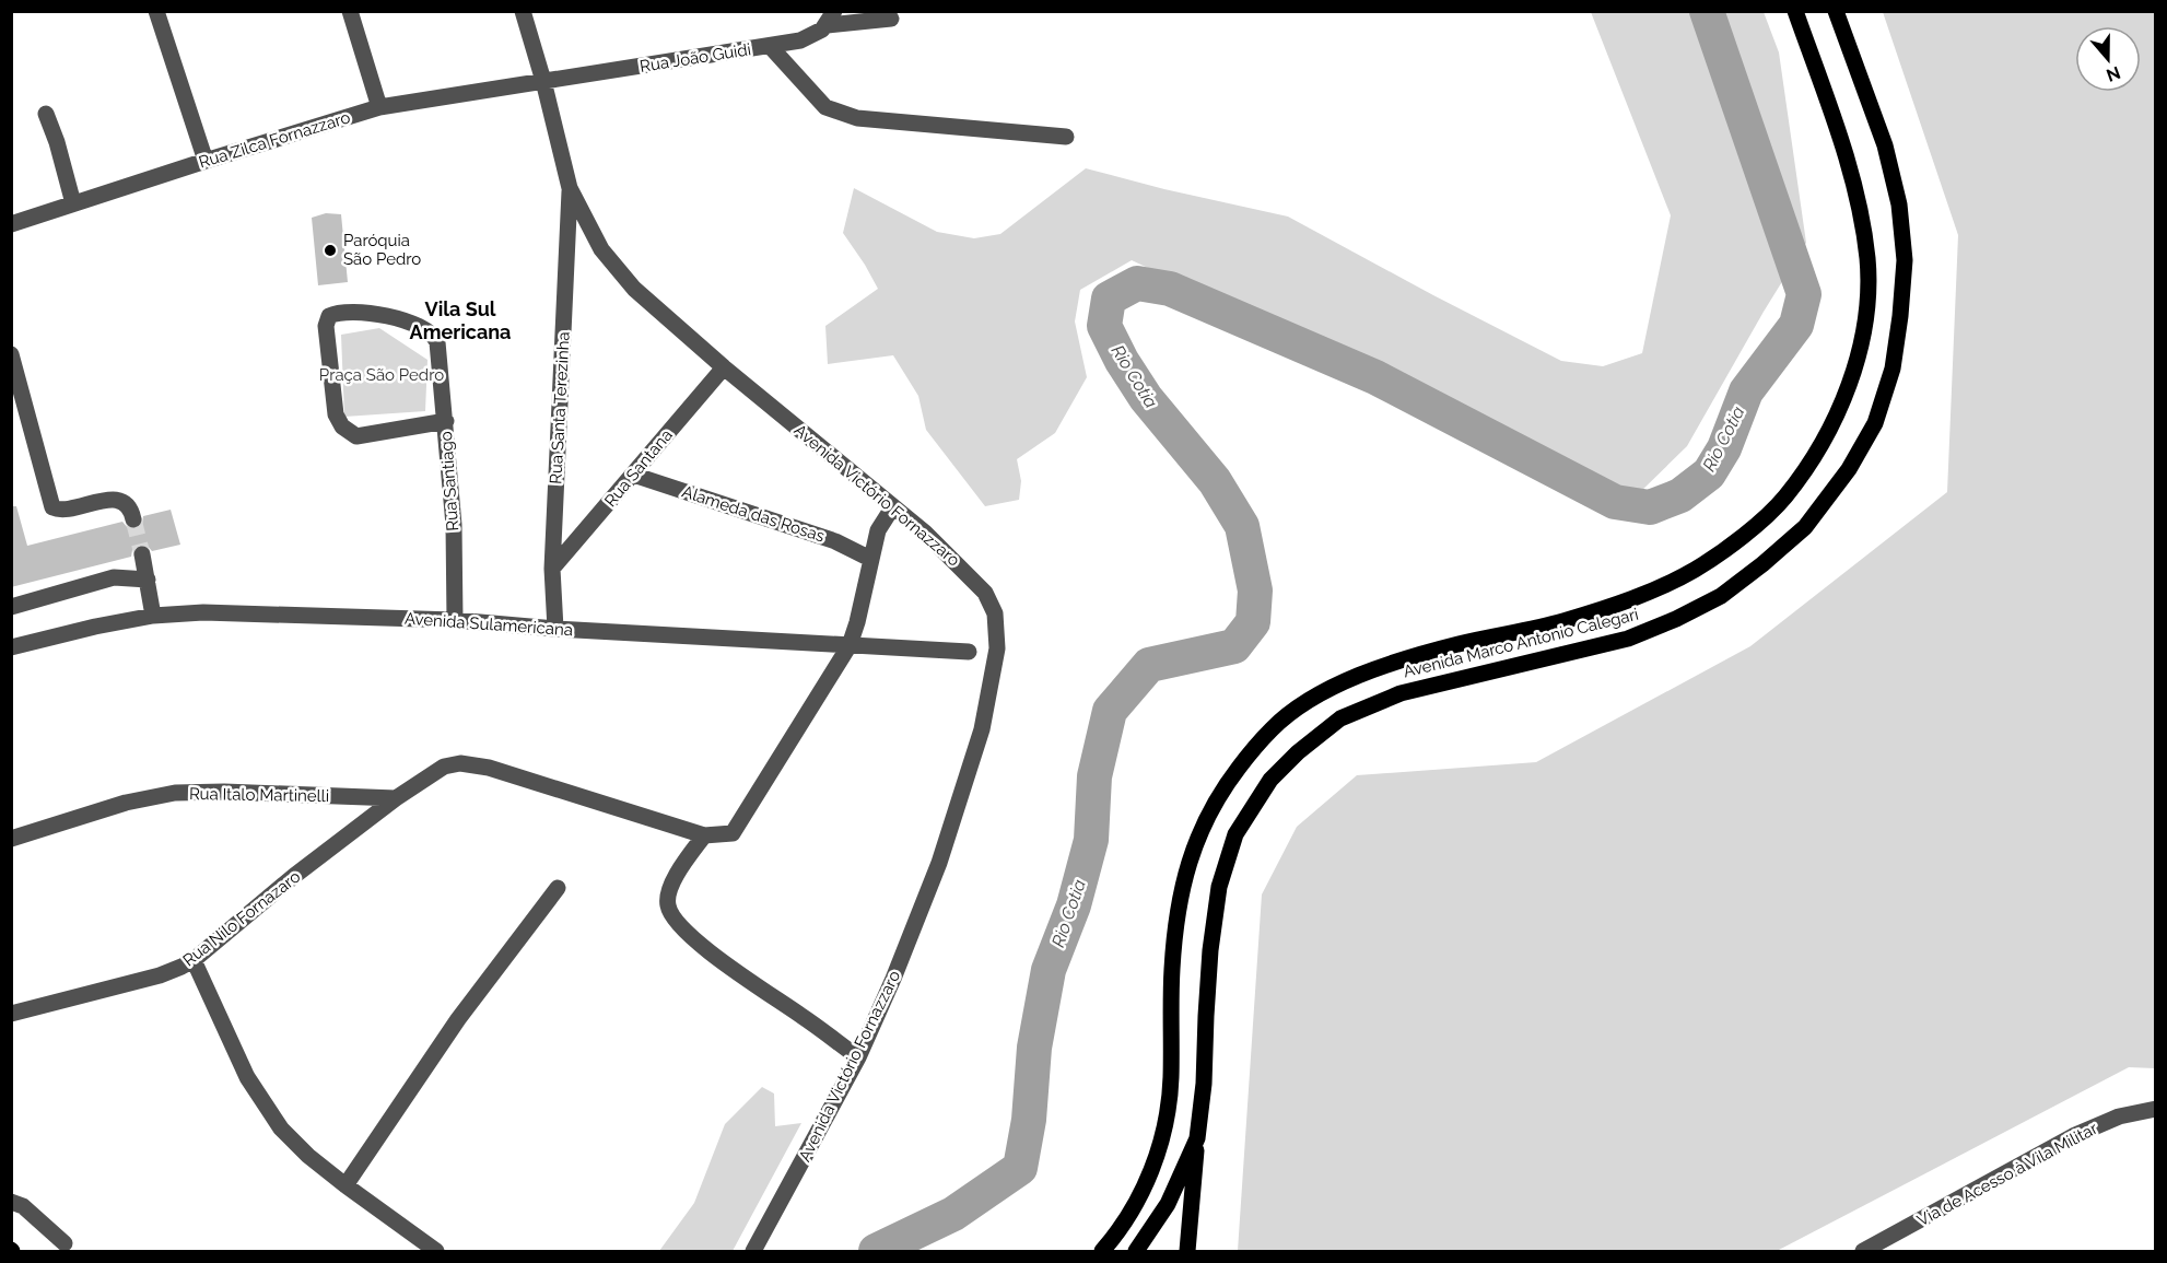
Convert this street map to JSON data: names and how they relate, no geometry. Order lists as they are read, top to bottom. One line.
{"streets":{"main road":["Avenida Marco Antonio Calegari"],"street":["Rua João Guidi","Rua Zilca Fornazzaro","Rua Santa Terezinha","Rua Santana","Rua Santiago","Avenida Victório Fornazzaro","Alameda das Rosas","Avenida Sulamericana","Rua Italo Martinelli","Rua Nilo Fornazaro","Via de Acesso à Vila Militar"]},"crossings":[["Rua João Guidi","Rua Zilca Fornazzaro"],["Rua João Guidi","Avenida Victório Fornazzaro"],["Rua Zilca Fornazzaro","Avenida Victório Fornazzaro"],["Rua Santa Terezinha","Rua Santana"],["Rua Santa Terezinha","Avenida Victório Fornazzaro"],["Rua Santa Terezinha","Avenida Sulamericana"],["Rua Santana","Avenida Victório Fornazzaro"],["Rua Santana","Alameda das Rosas"],["Rua Santiago","Avenida Sulamericana"],["Rua Italo Martinelli","Rua Nilo Fornazaro"]],"districts":["Vila Sul Americana"],"water":["Rio Cotia"],"parks":["Praça São Pedro"],"places":["Paróquia São Pedro"],"north":"bottom"}
